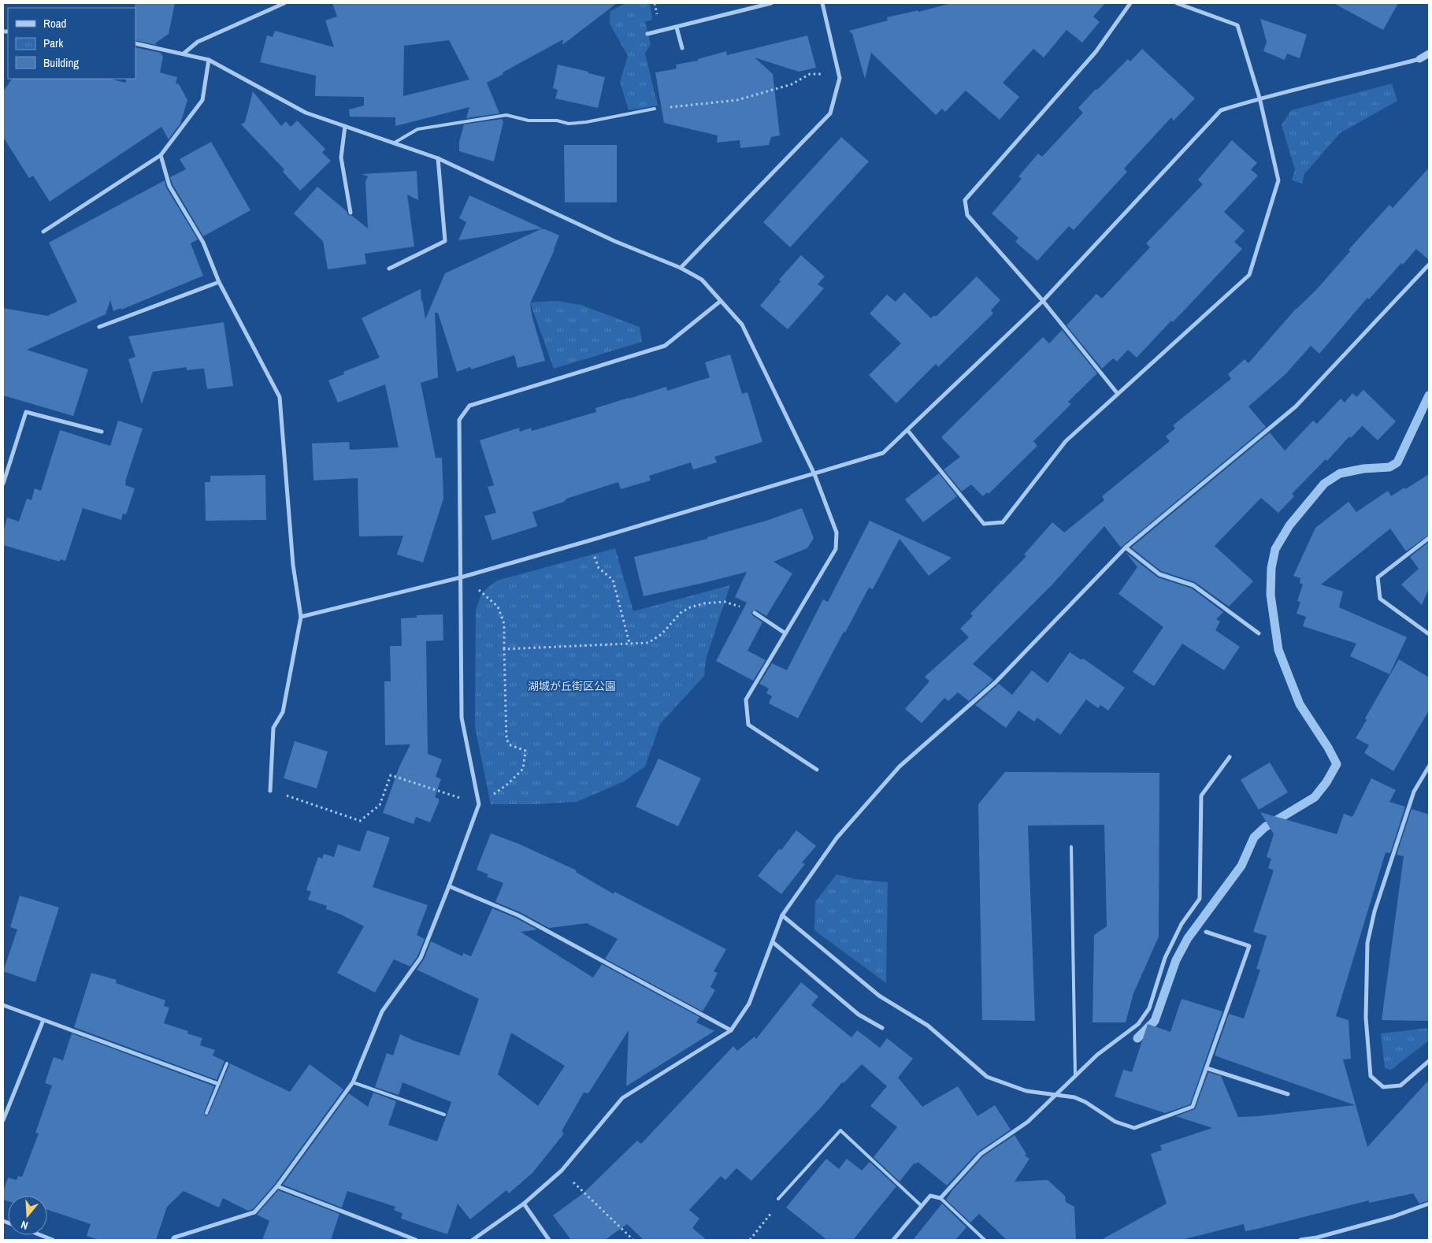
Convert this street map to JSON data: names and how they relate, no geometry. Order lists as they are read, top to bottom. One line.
{"parks":["湖城が丘街区公園"],"legend":["Road","Park","Building"],"north":"bottom"}
